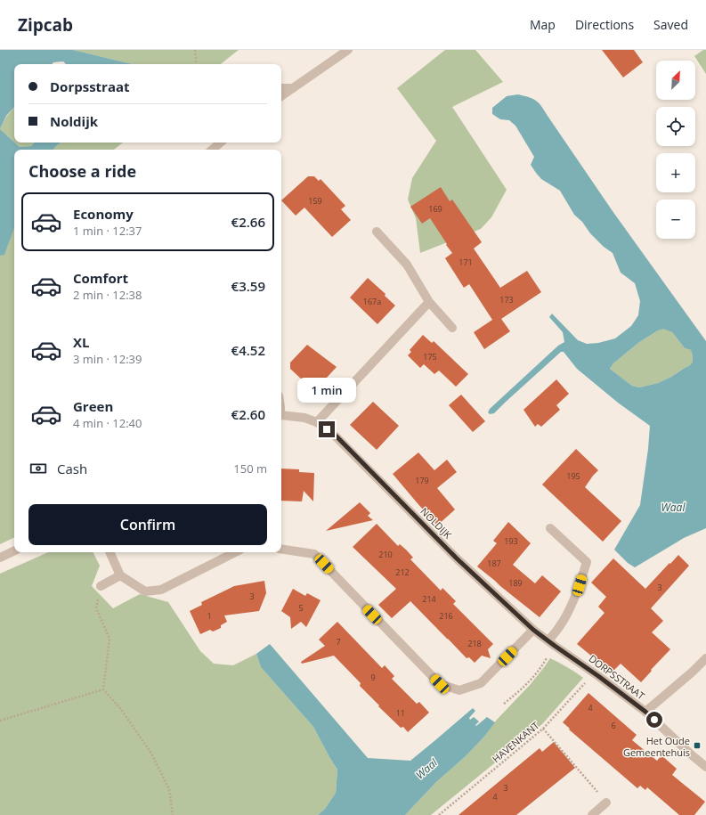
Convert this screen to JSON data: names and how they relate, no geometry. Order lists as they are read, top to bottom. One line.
{"streets":{"street":["NOLDIJK","DORPSSTRAAT"],"path":["HAVENKANT"]},"crossings":[["NOLDIJK","DORPSSTRAAT"],["DORPSSTRAAT","HAVENKANT"]],"water":["Waal"],"places":{"transit":["Het Oude Gemeentehuis"]},"house_numbers":["159","169","171","173","167a","175","195","179","193","210","187","212","189","3","3","214","5","1","216","7","218","9","4","11","6","3","4"],"north":"top right","page":{"header":"Zipcab","nav":["Map","Directions","Saved"],"map_buttons":["+","−"],"banner":["Dorpsstraat","Noldijk"],"heading":"Choose a ride","list":[{"name":"Economy","note":"1 min · 12:37","value":"€2.66"},{"name":"Comfort","note":"2 min · 12:38","value":"€3.59"},{"name":"XL","note":"3 min · 12:39","value":"€4.52"},{"name":"Green","note":"4 min · 12:40","value":"€2.60"}],"bubble":"1 min","pay":["Cash","150 m"],"buttons":"Confirm"}}
